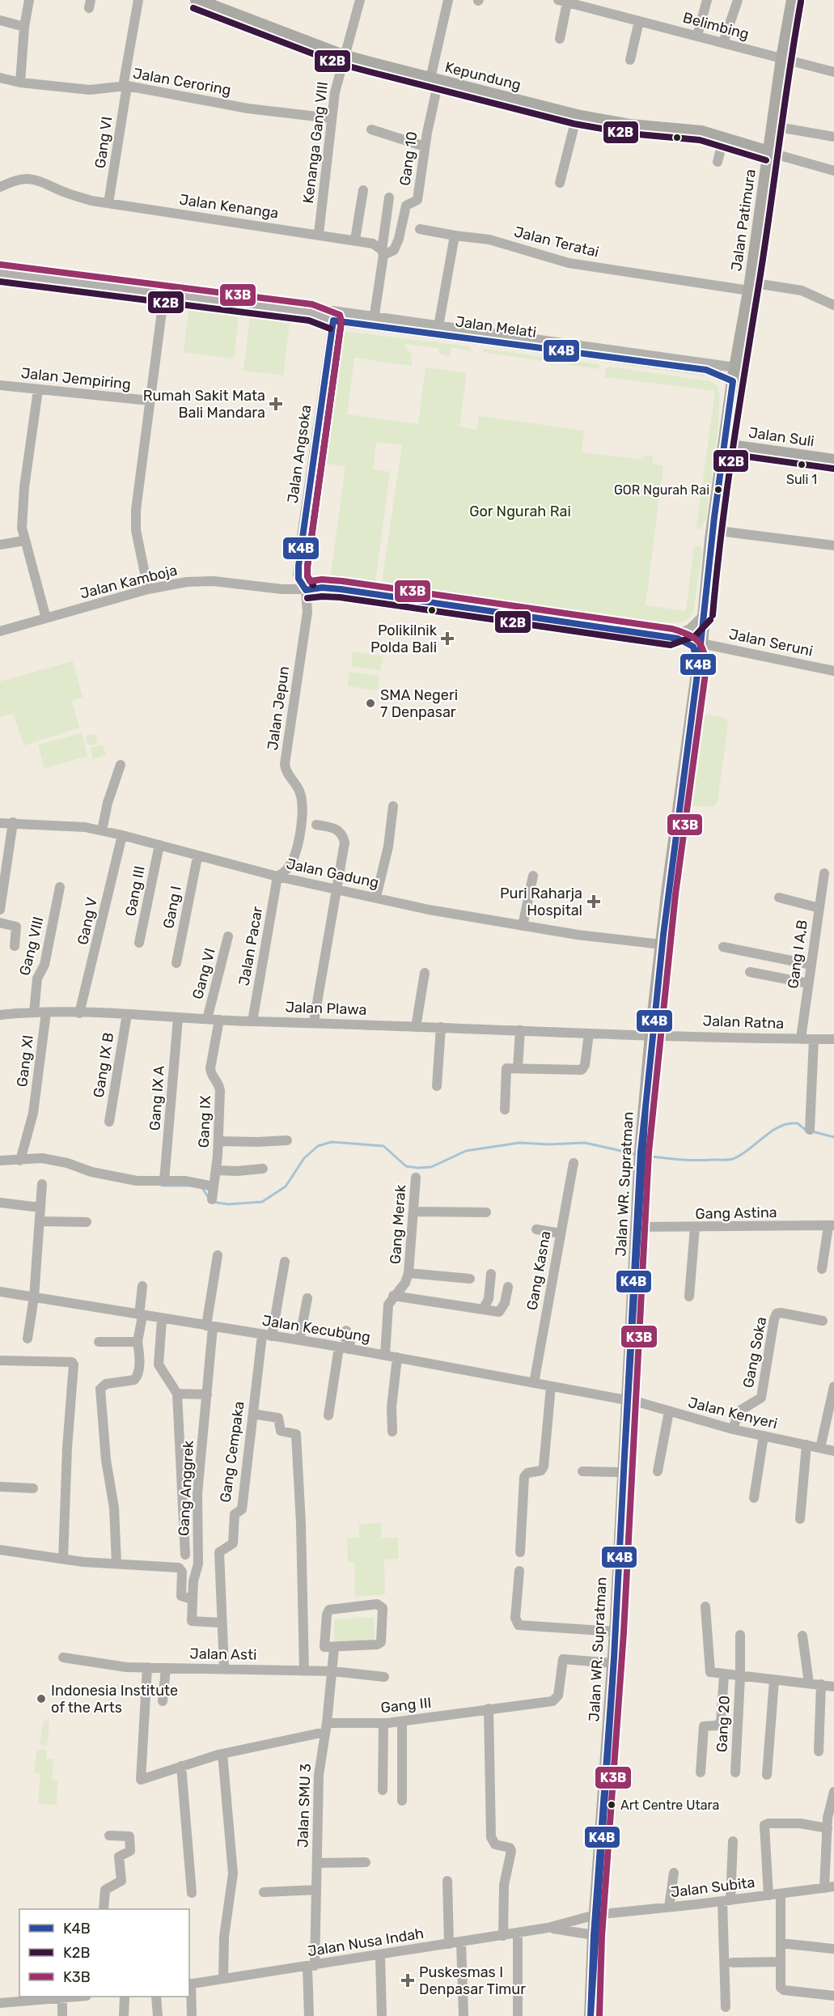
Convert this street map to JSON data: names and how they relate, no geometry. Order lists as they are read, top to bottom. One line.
{"streets":{"main road":["Kepundung","Jalan Patimura","Jalan Suli","Jalan WR. Supratman"],"street":["Belimbing","Jalan Ceroring","Gang VI","Kenanga Gang VIII","Gang 10","Jalan Kenanga","Jalan Teratai","Jalan Melati","Jalan Jempiring","Jalan Angsoka","Jalan Kamboja","Jalan Seruni","Jalan Jepun","Jalan Gadung","Gang III","Gang I","Gang V","Gang VIII","Jalan Pacar","Gang I A,B","Jalan Plawa","Jalan Ratna","Gang XI","Gang IX B","Gang IX A","Gang IX","Gang Astina","Gang Merak","Gang Kasna","Jalan Kecubung","Gang Soka","Jalan Kenyeri","Gang Cempaka","Gang Anggrek","Jalan Asti","Gang 20","Jalan SMU 3","Jalan Subita","Jalan Nusa Indah"]},"crossings":[["Belimbing","Jalan Patimura"],["Kepundung","Kenanga Gang VIII"],["Kepundung","Gang 10"],["Kepundung","Jalan Patimura"],["Jalan Ceroring","Gang VI"],["Jalan Ceroring","Kenanga Gang VIII"],["Gang VI","Jalan Kenanga"],["Gang VI","Jalan Plawa"],["Kenanga Gang VIII","Jalan Kenanga"],["Gang 10","Jalan Kenanga"],["Jalan Patimura","Jalan Teratai"],["Jalan Patimura","Jalan Melati"],["Jalan Patimura","Jalan Suli"],["Jalan Patimura","Jalan WR. Supratman"],["Jalan Melati","Jalan Angsoka"],["Jalan Suli","Jalan WR. Supratman"],["Jalan Angsoka","Jalan Kamboja"],["Jalan Angsoka","Jalan Jepun"],["Jalan Kamboja","Jalan Jepun"],["Jalan Kamboja","Jalan WR. Supratman"],["Jalan Seruni","Jalan WR. Supratman"],["Jalan Jepun","Jalan Gadung"],["Jalan Jepun","Jalan Pacar"],["Jalan Gadung","Gang III"],["Jalan Gadung","Gang I"],["Jalan Gadung","Gang V"],["Jalan Gadung","Jalan Pacar"],["Jalan Gadung","Jalan WR. Supratman"],["Gang III","Jalan WR. Supratman"],["Gang III","Jalan Asti"],["Gang III","Jalan SMU 3"],["Gang V","Jalan Plawa"],["Gang VIII","Jalan Plawa"],["Jalan Pacar","Jalan Plawa"],["Gang I A,B","Jalan Ratna"],["Jalan Plawa","Jalan Ratna"],["Jalan Plawa","Gang XI"],["Jalan Plawa","Gang IX B"],["Jalan Plawa","Gang IX A"],["Jalan Plawa","Gang IX"],["Jalan Plawa","Jalan WR. Supratman"],["Jalan Ratna","Jalan WR. Supratman"],["Jalan WR. Supratman","Gang Astina"],["Jalan WR. Supratman","Jalan Kecubung"],["Jalan WR. Supratman","Jalan Kenyeri"],["Jalan WR. Supratman","Jalan Subita"],["Jalan WR. Supratman","Jalan Nusa Indah"],["Gang Merak","Jalan Kecubung"],["Gang Kasna","Jalan Kecubung"],["Jalan Kecubung","Jalan Kenyeri"],["Jalan Kecubung","Gang Cempaka"],["Jalan Kecubung","Gang Anggrek"],["Gang Soka","Jalan Kenyeri"],["Gang Cempaka","Gang Anggrek"],["Jalan Asti","Jalan SMU 3"],["Jalan SMU 3","Jalan Nusa Indah"],["Jalan Subita","Jalan Nusa Indah"]],"parks":["Gor Ngurah Rai"],"places":{"health":["Rumah Sakit Mata Bali Mandara","Polikilnik Polda Bali","Puri Raharja Hospital","Puskesmas I Denpasar Timur"],"other":["Suli 1","GOR Ngurah Rai","SMA Negeri 7 Denpasar","Indonesia Institute of the Arts","Art Centre Utara"]},"lines":["transit line K2B","transit line K3B","transit line K4B"],"legend":["K4B","K2B","K3B"]}
